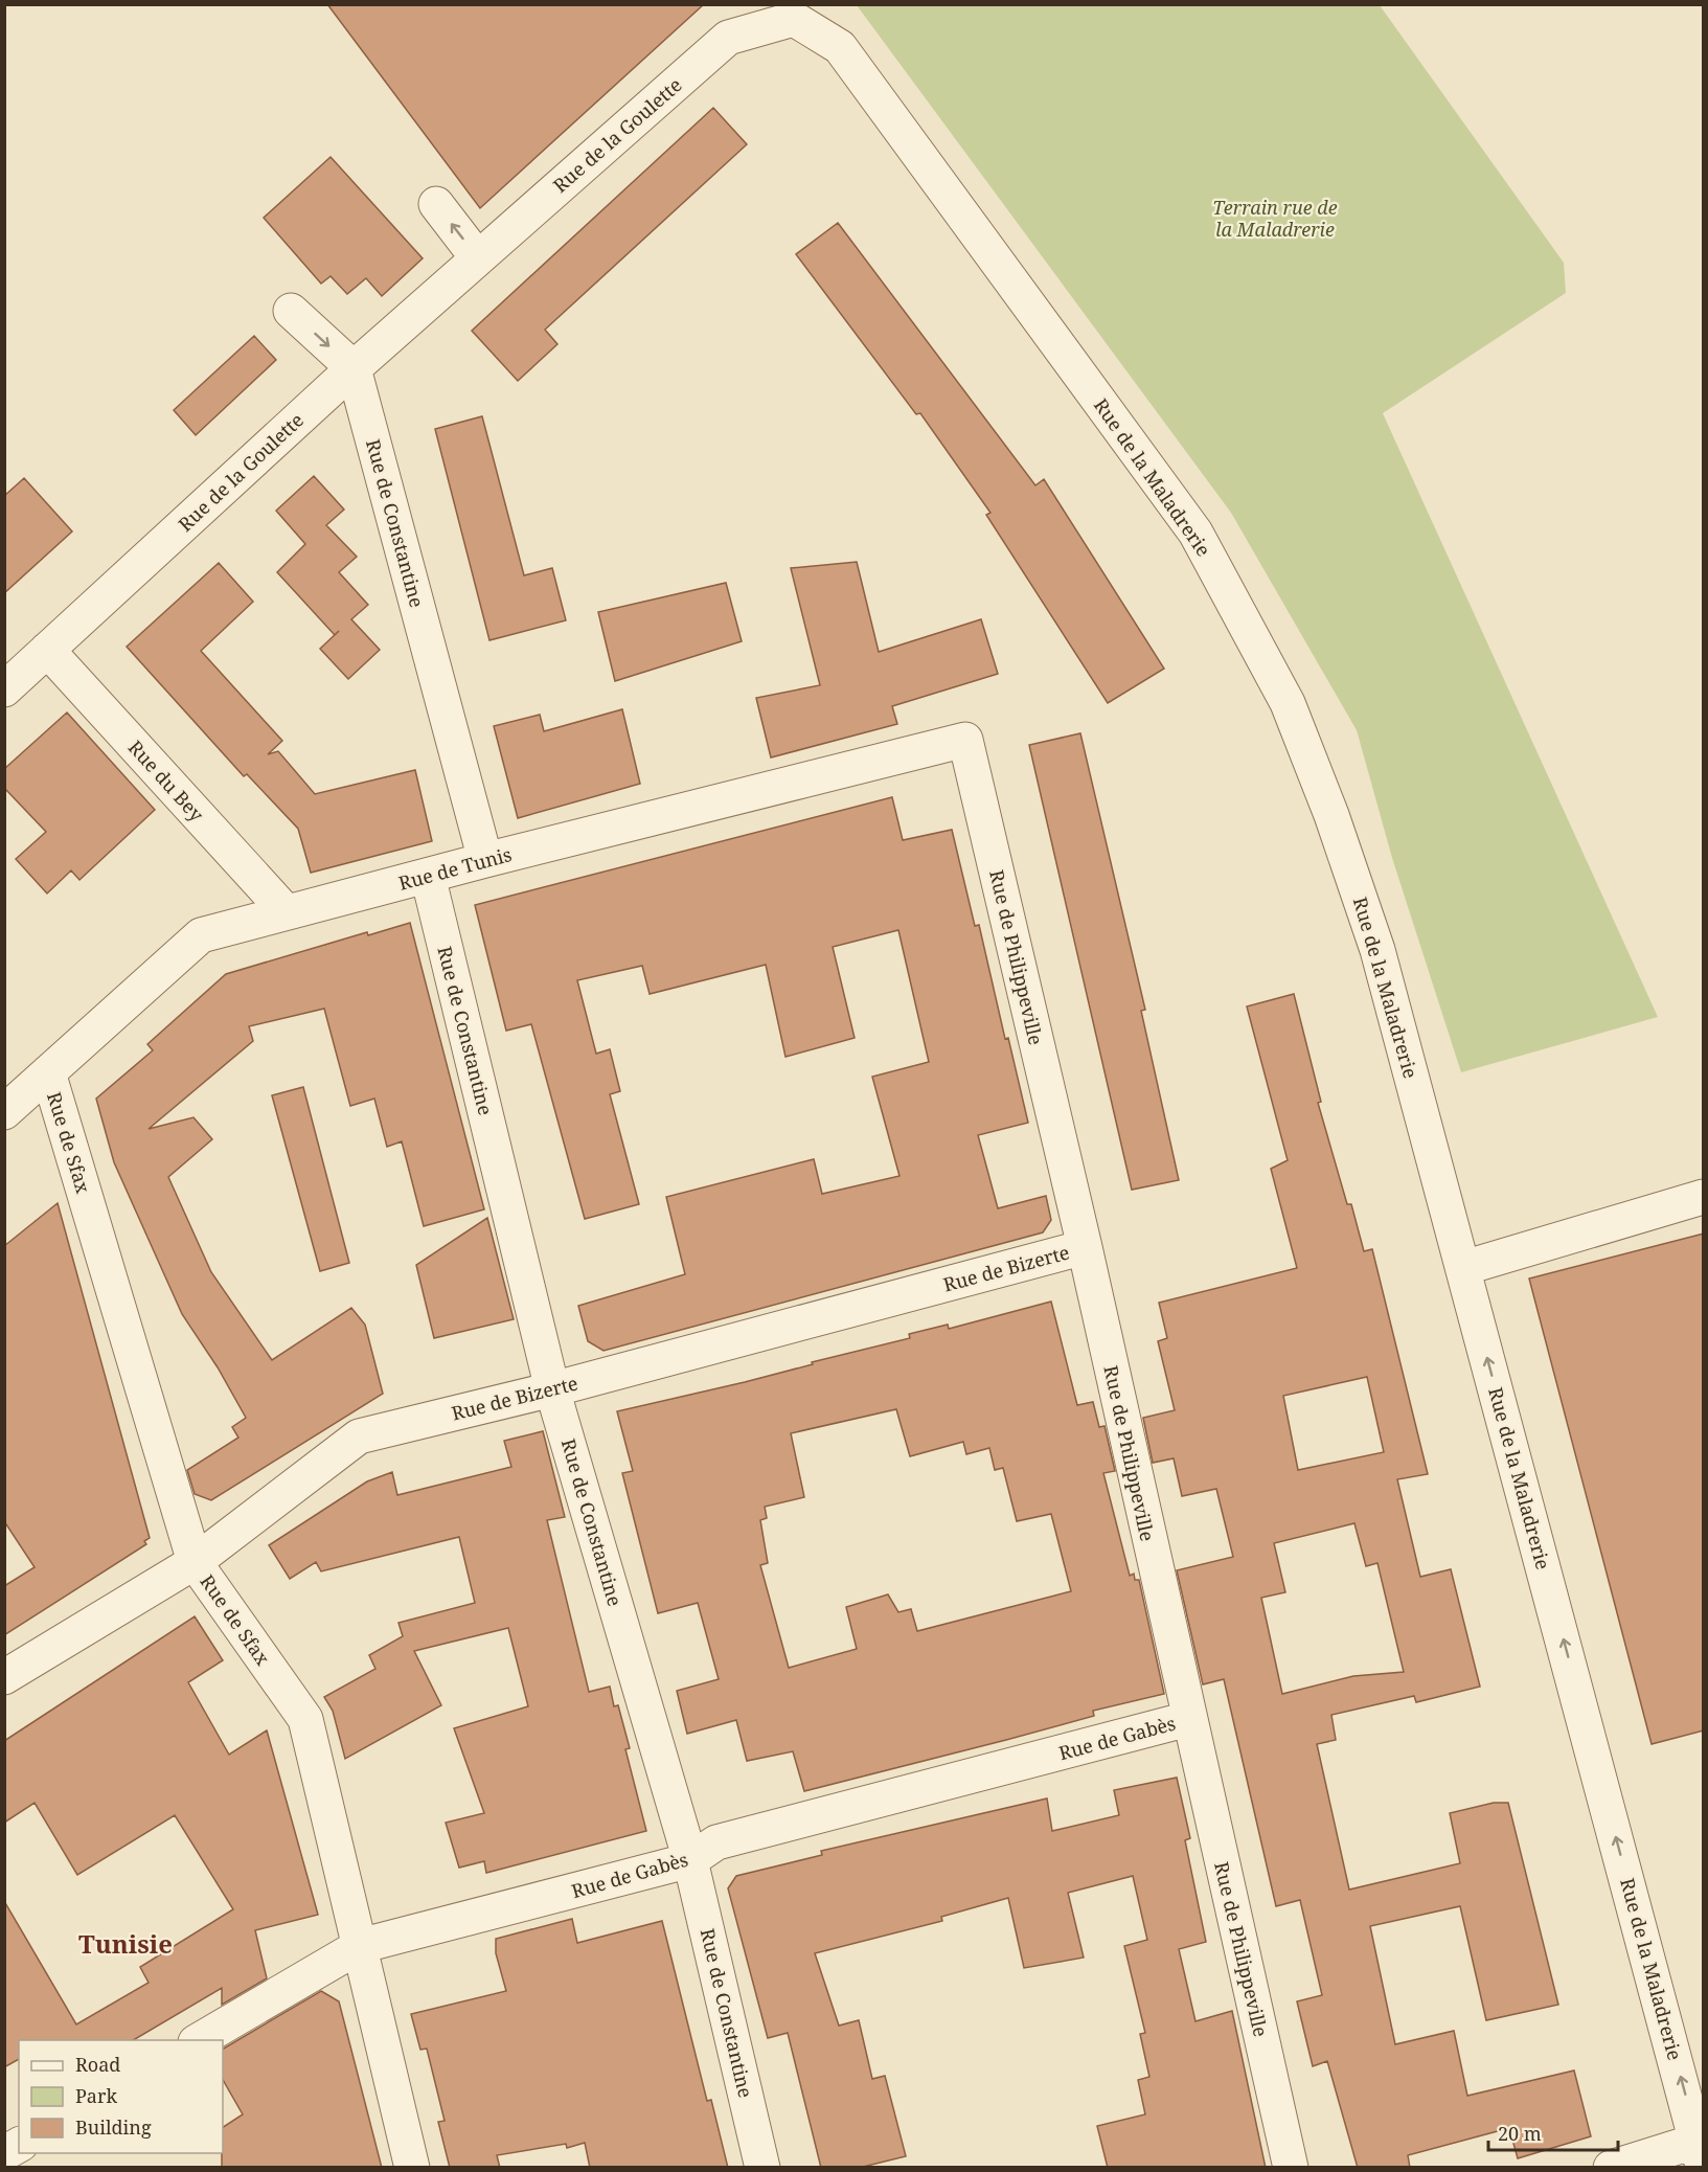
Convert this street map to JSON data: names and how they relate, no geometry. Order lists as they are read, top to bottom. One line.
{"streets":{"street":["Rue de la Goulette","Rue de la Maladrerie","Rue de Constantine","Rue du Bey","Rue de Tunis","Rue de Philippeville","Rue de Sfax","Rue de Bizerte","Rue de Gabès"]},"crossings":[["Rue de la Goulette","Rue de la Maladrerie"],["Rue de la Goulette","Rue de Constantine"],["Rue de la Goulette","Rue du Bey"],["Rue de Constantine","Rue de Tunis"],["Rue de Constantine","Rue de Bizerte"],["Rue de Constantine","Rue de Gabès"],["Rue du Bey","Rue de Tunis"],["Rue de Tunis","Rue de Philippeville"],["Rue de Tunis","Rue de Sfax"],["Rue de Philippeville","Rue de Bizerte"],["Rue de Philippeville","Rue de Gabès"],["Rue de Sfax","Rue de Bizerte"],["Rue de Sfax","Rue de Gabès"]],"one_way":["Rue de la Maladrerie"],"districts":["Tunisie"],"parks":["Terrain rue de la Maladrerie"],"legend":["Road","Park","Building"],"scale_bar":"20 m"}
